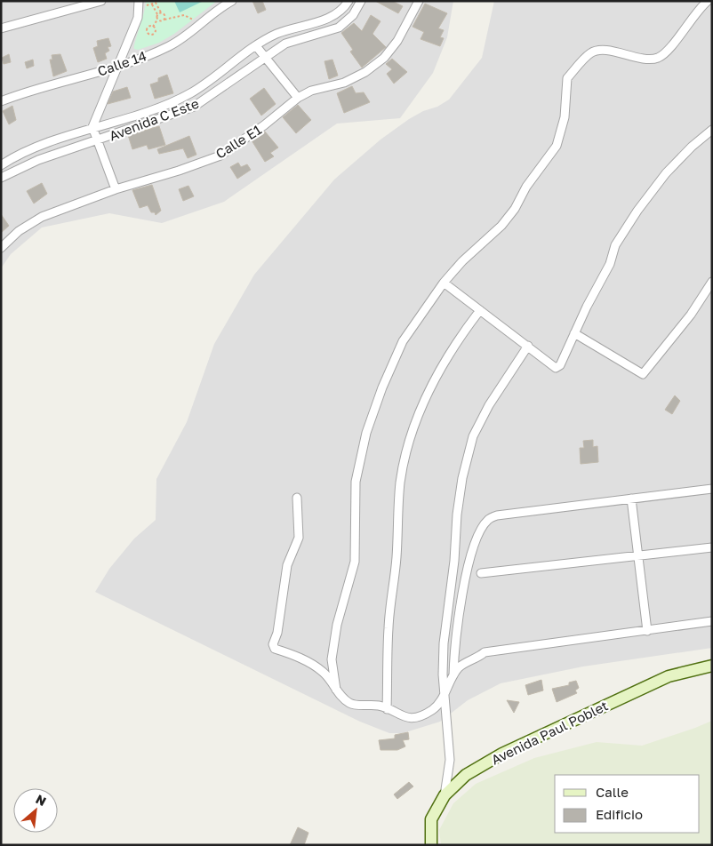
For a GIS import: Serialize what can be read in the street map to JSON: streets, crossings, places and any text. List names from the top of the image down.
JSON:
{
  "streets": {
    "main road": ["Avenida Paul Poblet"],
    "street": ["Calle 14", "Avenida C Este", "Calle E1"]
  },
  "legend": ["Calle", "Edificio"],
  "north": "top right"
}
